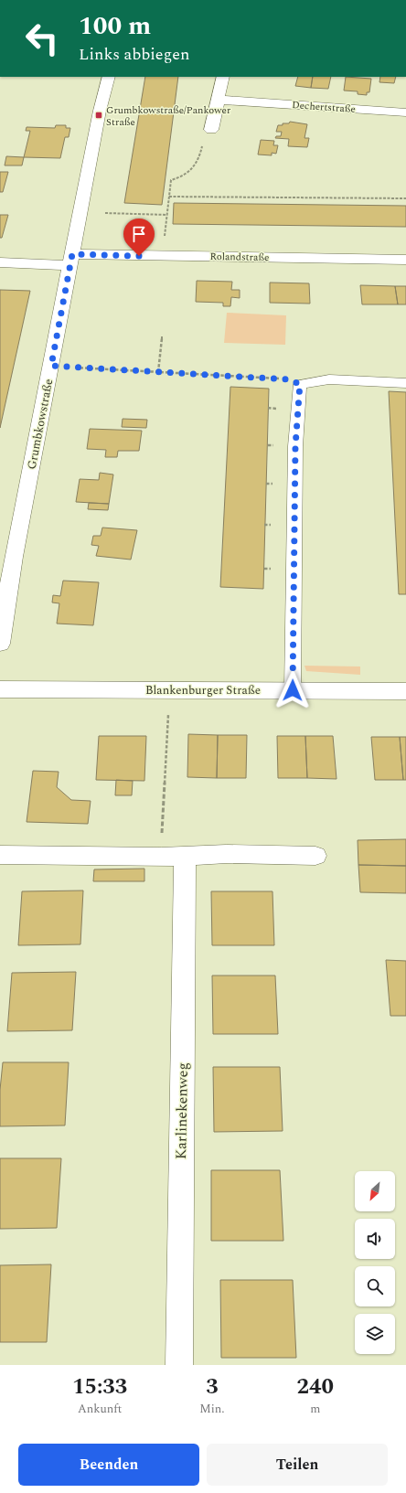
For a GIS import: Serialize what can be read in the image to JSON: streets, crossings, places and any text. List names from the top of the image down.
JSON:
{
  "streets": {
    "street": [
      "Dechertstraße",
      "Rolandstraße",
      "Grumbkowstraße",
      "Blankenburger Straße",
      "Karlinekenweg"
    ]
  },
  "crossings": [
    ["Rolandstraße", "Grumbkowstraße"]
  ],
  "places": {
    "transit": ["Grumbkowstraße/Pankower Straße"]
  },
  "north": "bottom left",
  "page": {
    "turn": ["100 m", "Links abbiegen"],
    "eta": [
      "15:33",
      "Ankunft",
      "3",
      "Min.",
      "240",
      "m"
    ],
    "buttons": ["Beenden", "Teilen"]
  }
}
